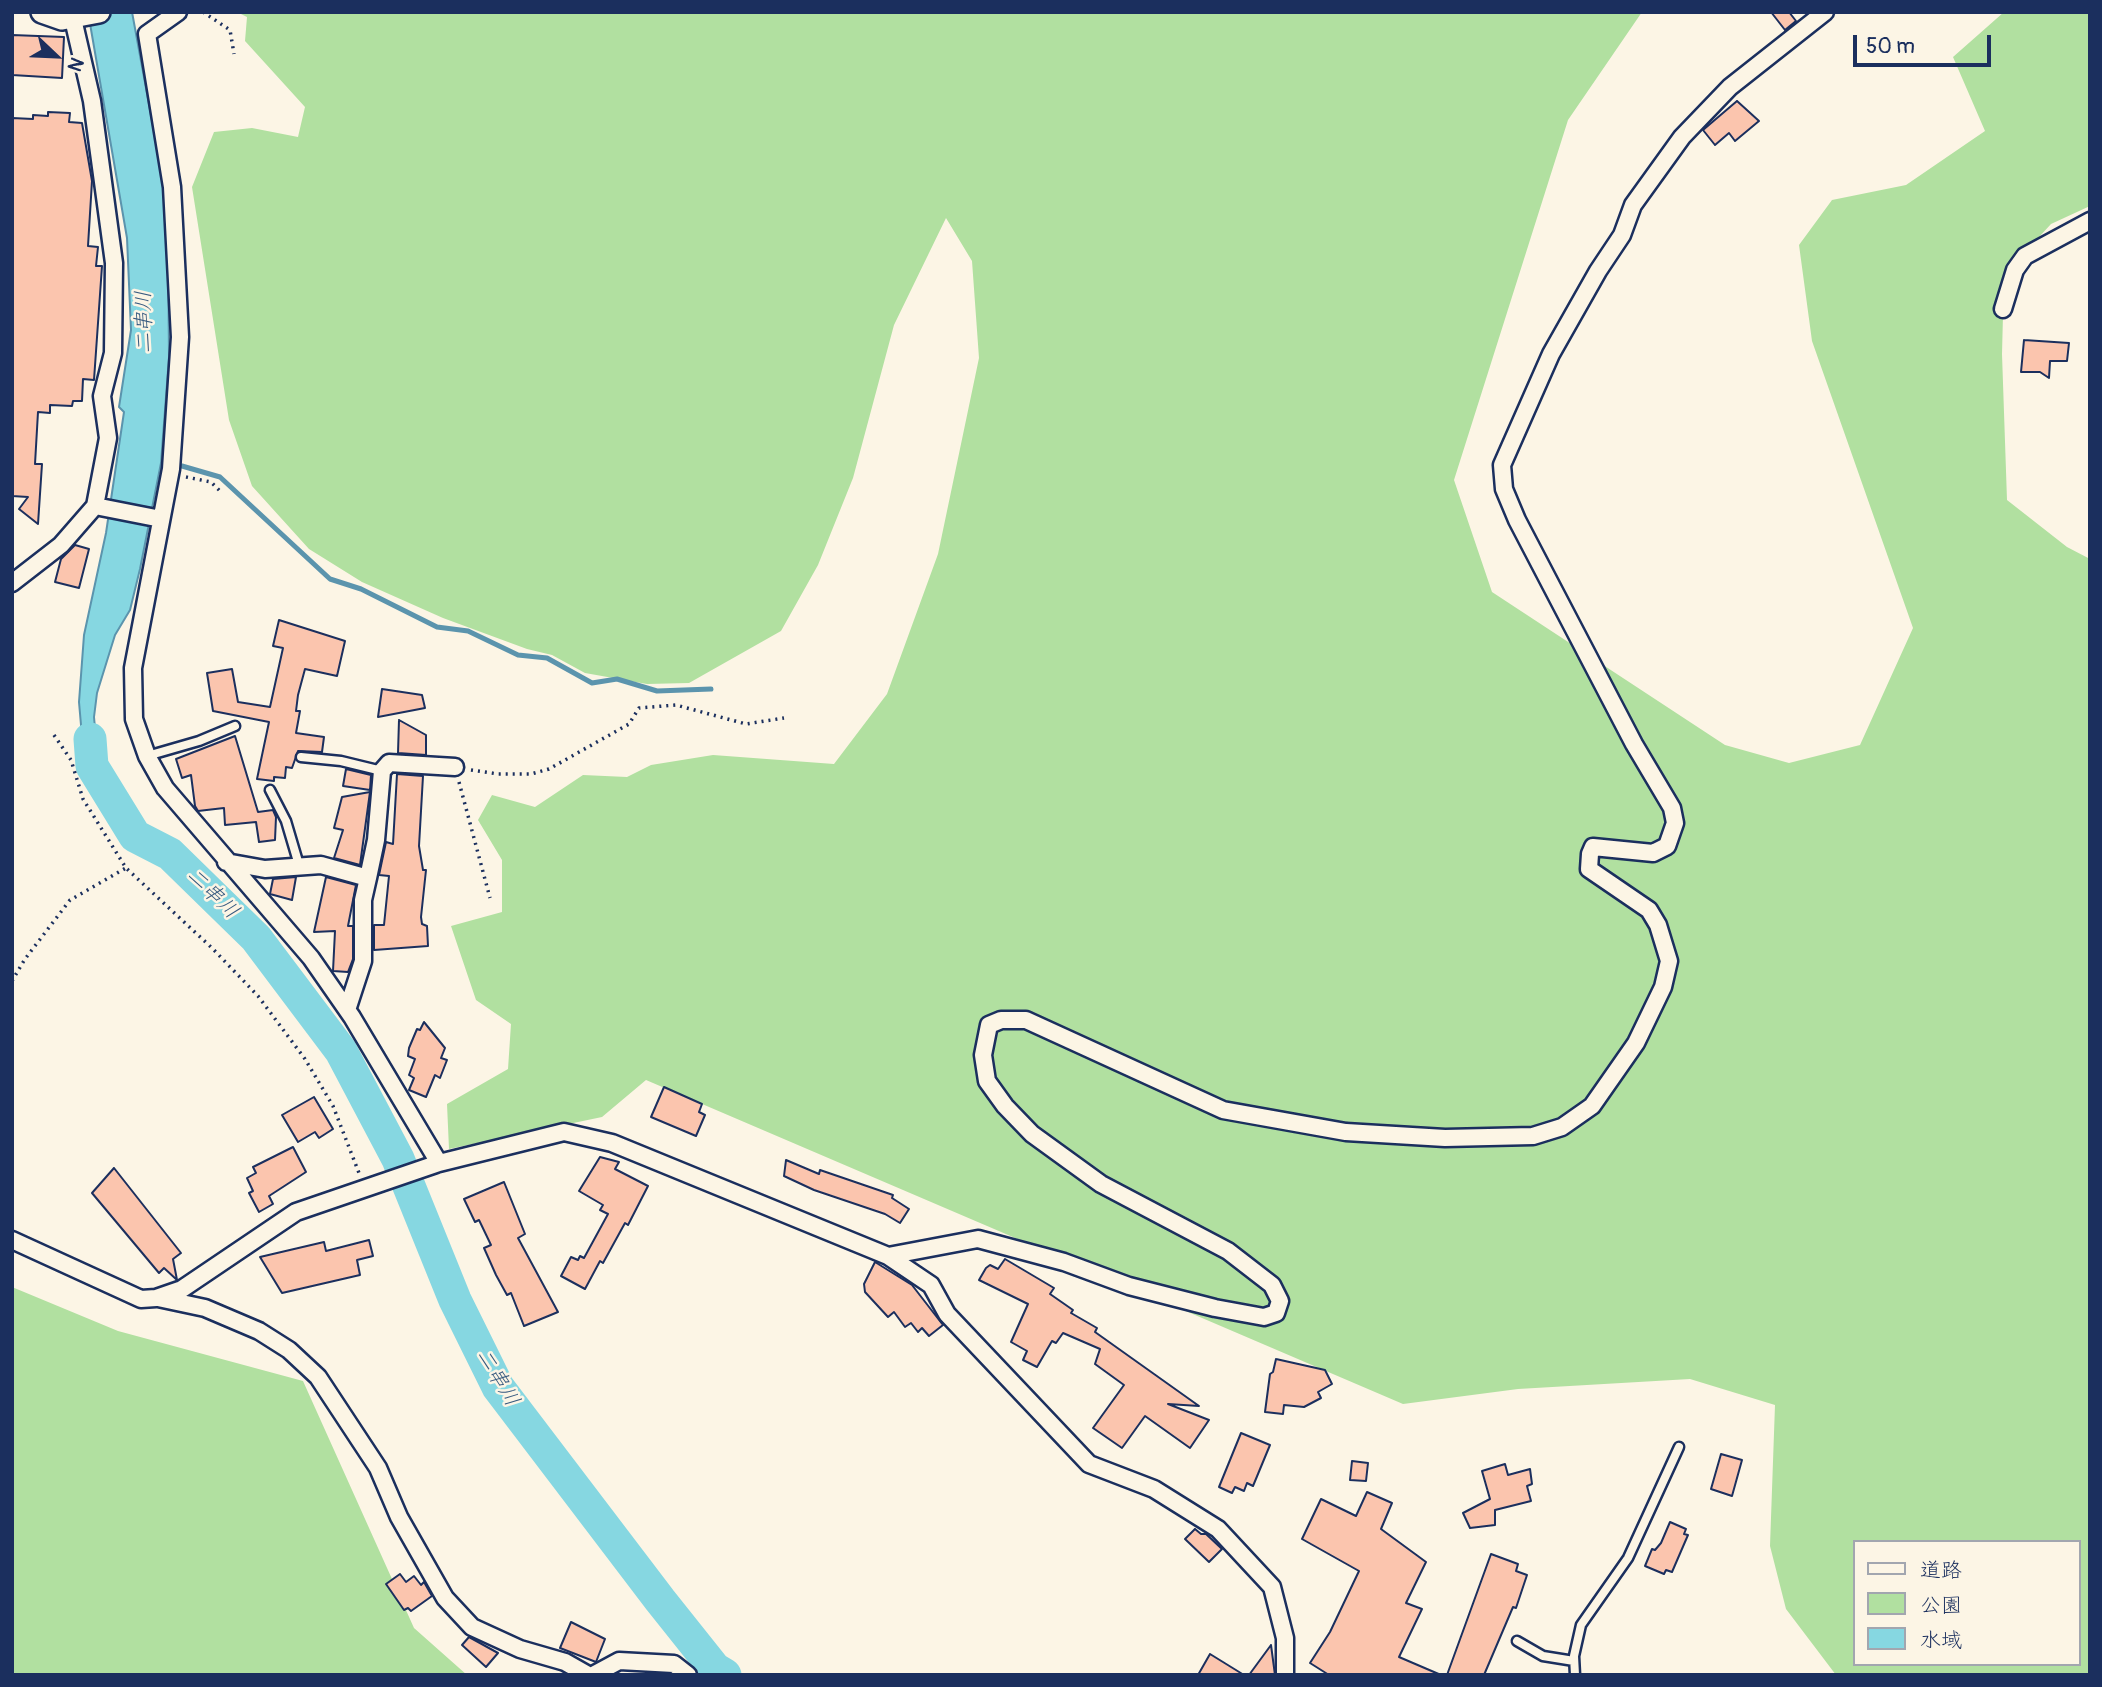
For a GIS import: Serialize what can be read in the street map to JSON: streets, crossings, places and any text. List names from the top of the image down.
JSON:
{
  "water": ["二串川"],
  "legend": ["道路", "公園", "水域"],
  "scale_bar": "50 m",
  "north": "bottom right"
}
